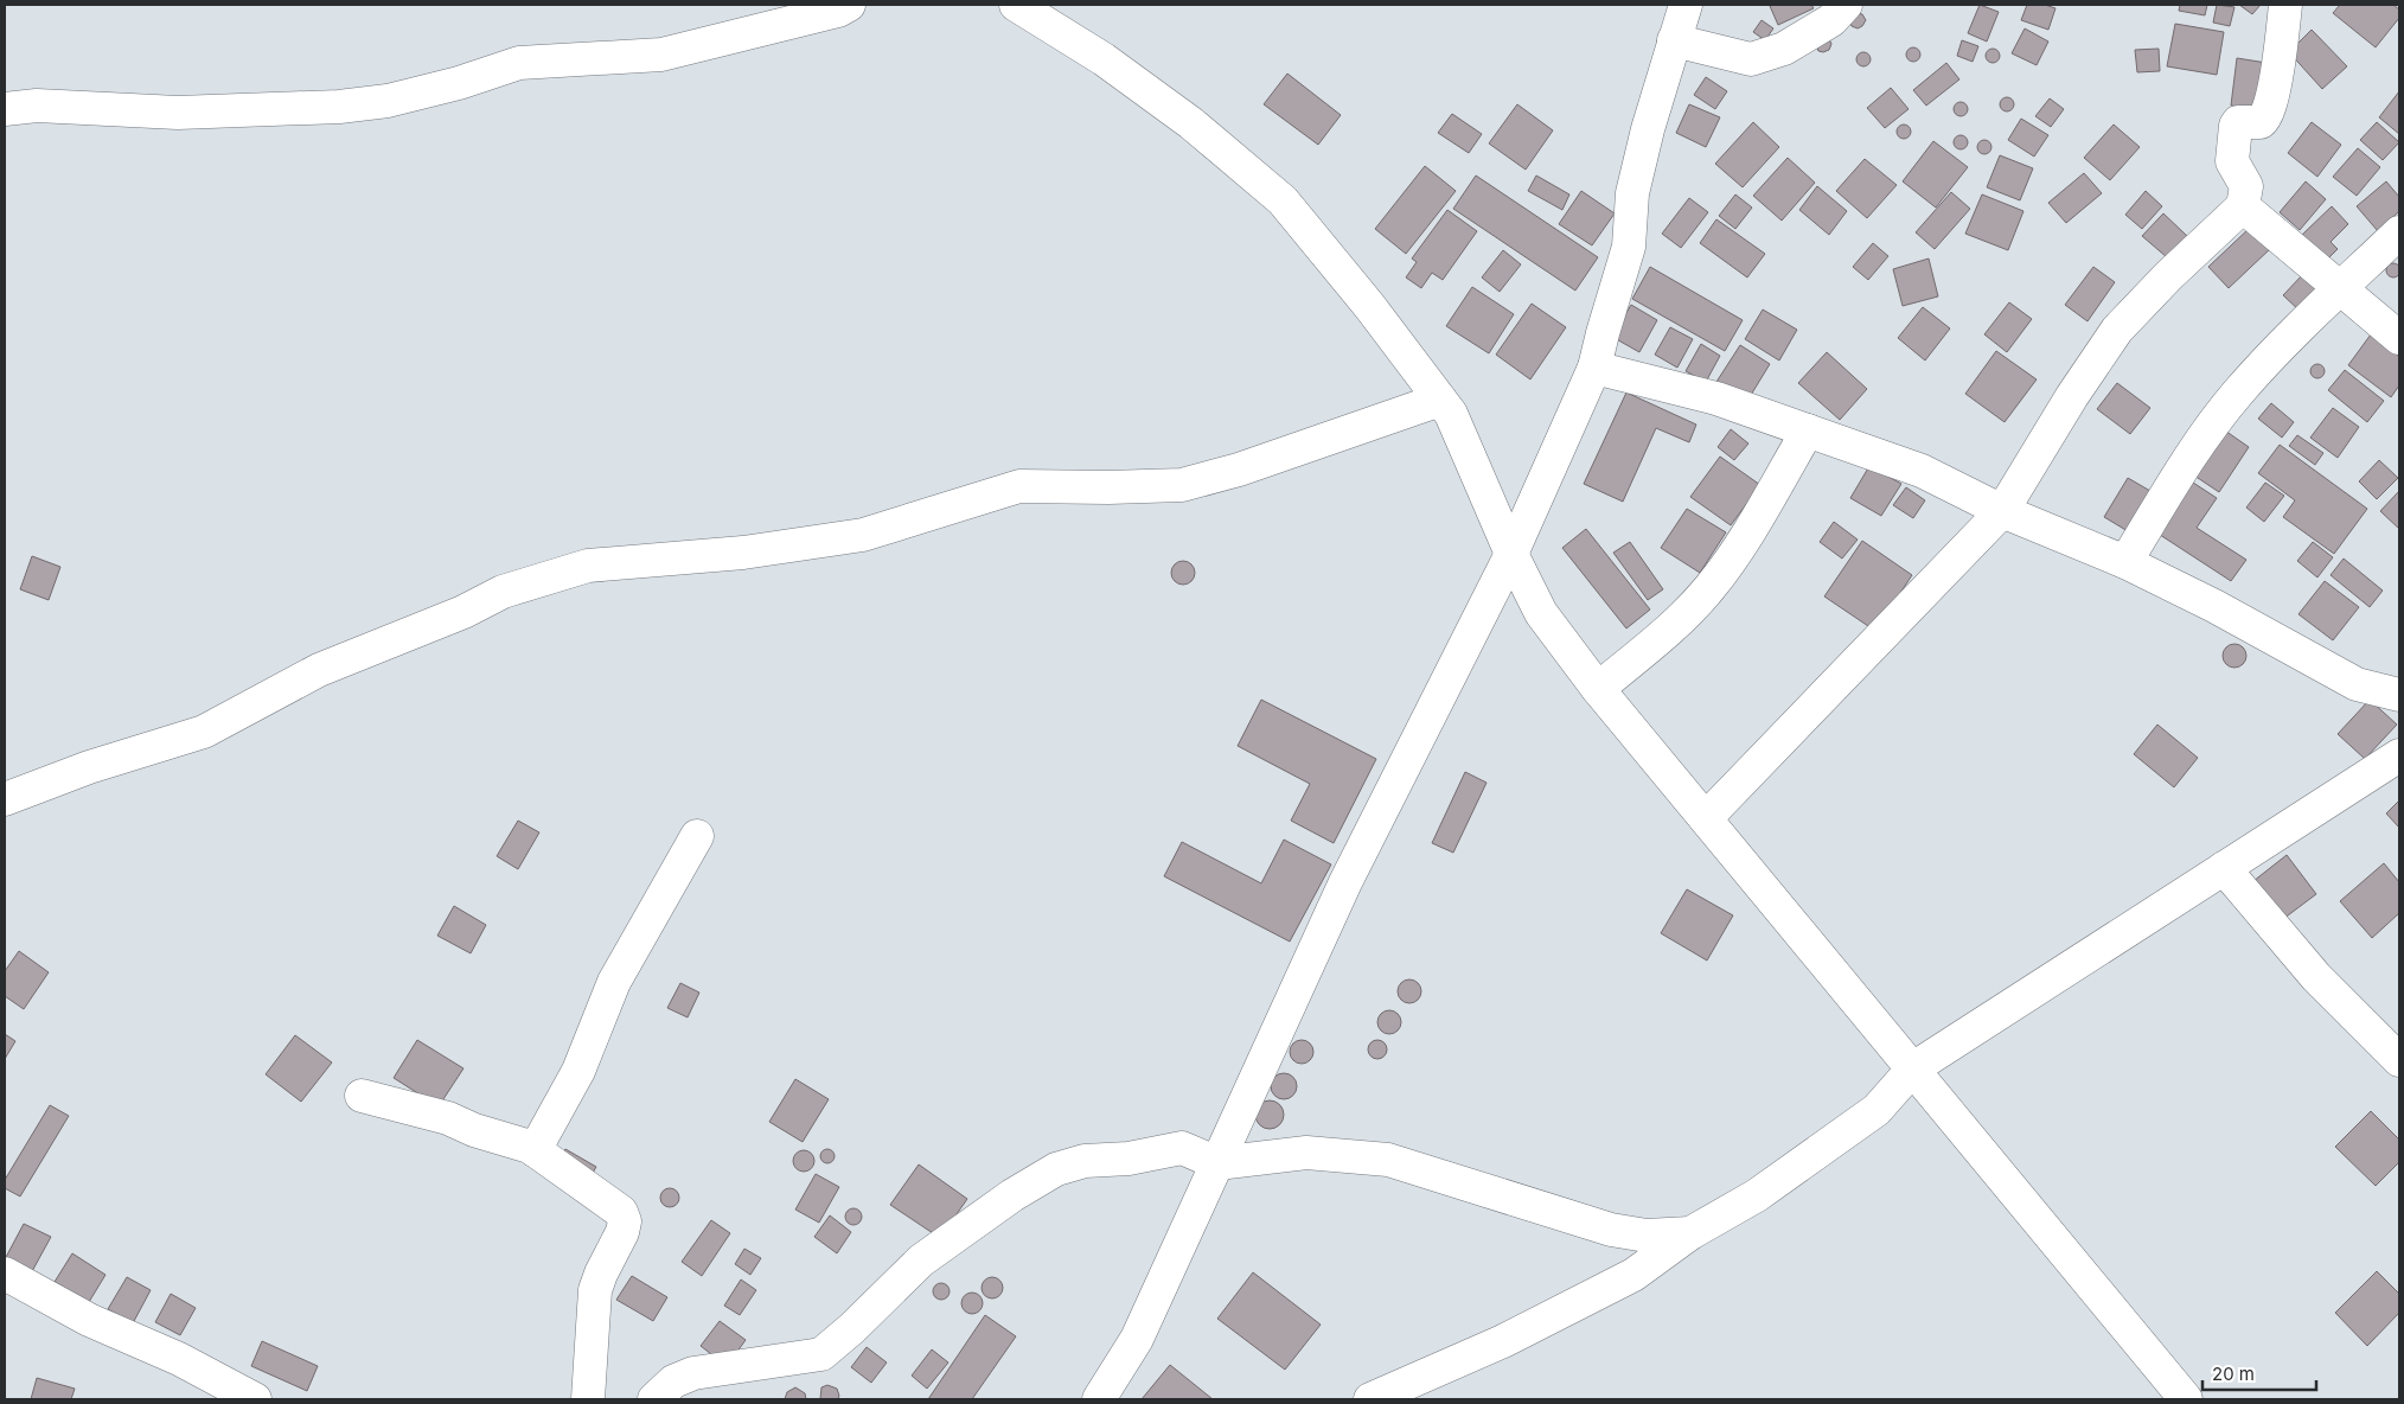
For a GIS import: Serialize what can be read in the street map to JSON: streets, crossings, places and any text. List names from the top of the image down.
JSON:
{
  "scale_bar": "20 m"
}
